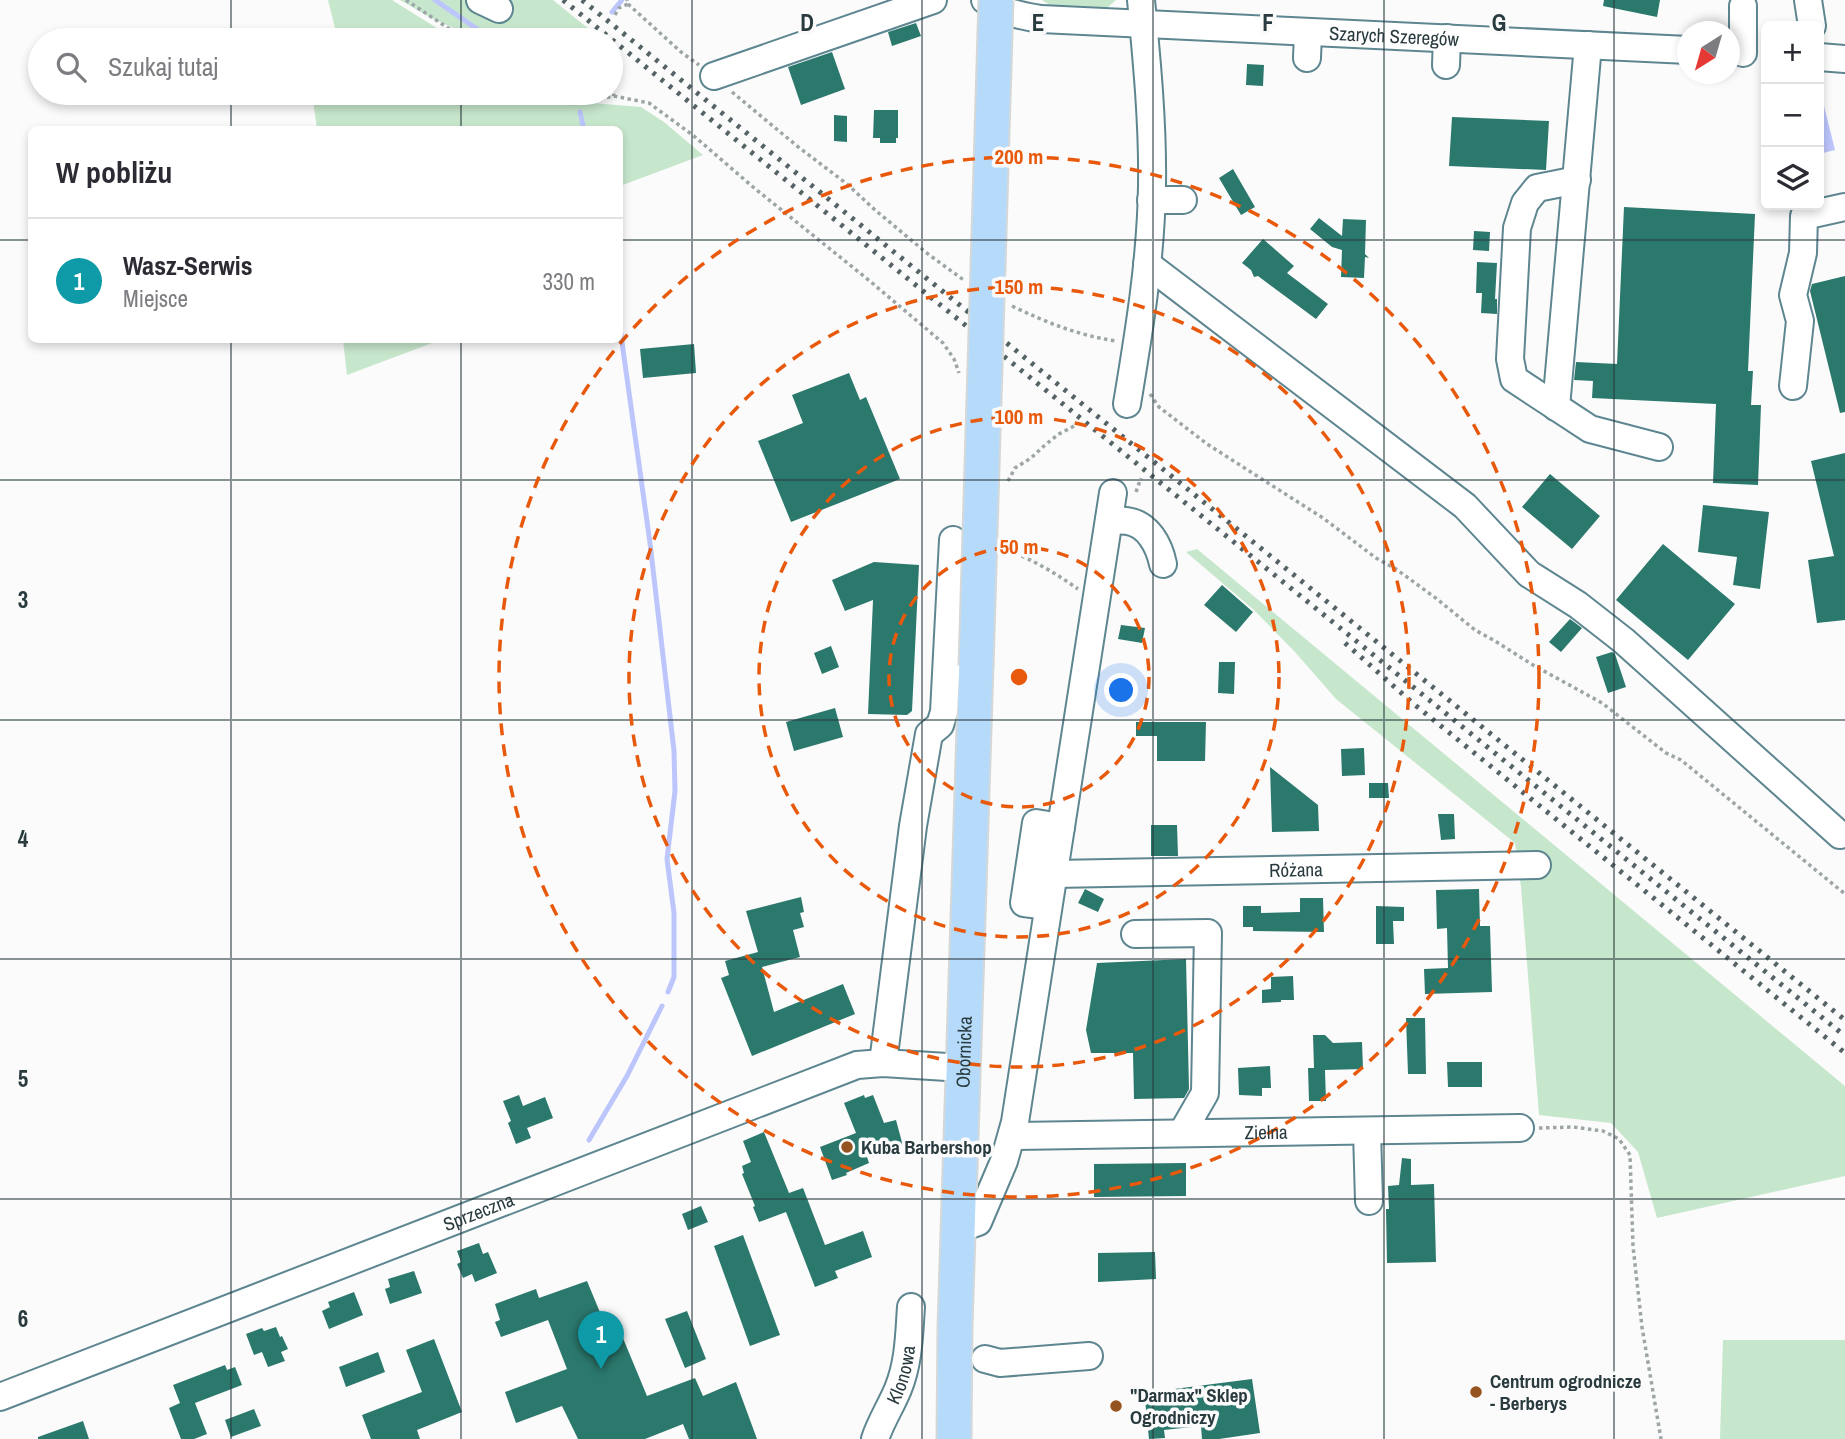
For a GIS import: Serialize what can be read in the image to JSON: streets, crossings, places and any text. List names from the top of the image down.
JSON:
{
  "streets": {
    "main road": ["Obornicka"],
    "street": [
      "Szarych Szeregów",
      "Różana",
      "Zielna",
      "Sprzeczna",
      "Klonowa"
    ]
  },
  "crossings": [
    ["Obornicka", "Zielna"],
    ["Obornicka", "Sprzeczna"]
  ],
  "places": ["Kuba Barbershop", "Centrum ogrodnicze - Berberys", "\"Darmax\" Sklep Ogrodniczy"],
  "north": "bottom left",
  "page": {
    "map_buttons": ["+", "−"],
    "search": "Szukaj tutaj",
    "heading": "W pobliżu",
    "list": [
      {
        "mark": "1",
        "name": "Wasz-Serwis",
        "note": "Miejsce",
        "value": "330 m"
      }
    ],
    "pins": "1"
  },
  "grid": {
    "columns": [
      "D",
      "E",
      "F",
      "G"
    ],
    "rows": [
      "3",
      "4",
      "5",
      "6"
    ]
  },
  "rings": [
    "200 m",
    "150 m",
    "100 m",
    "50 m"
  ]
}
